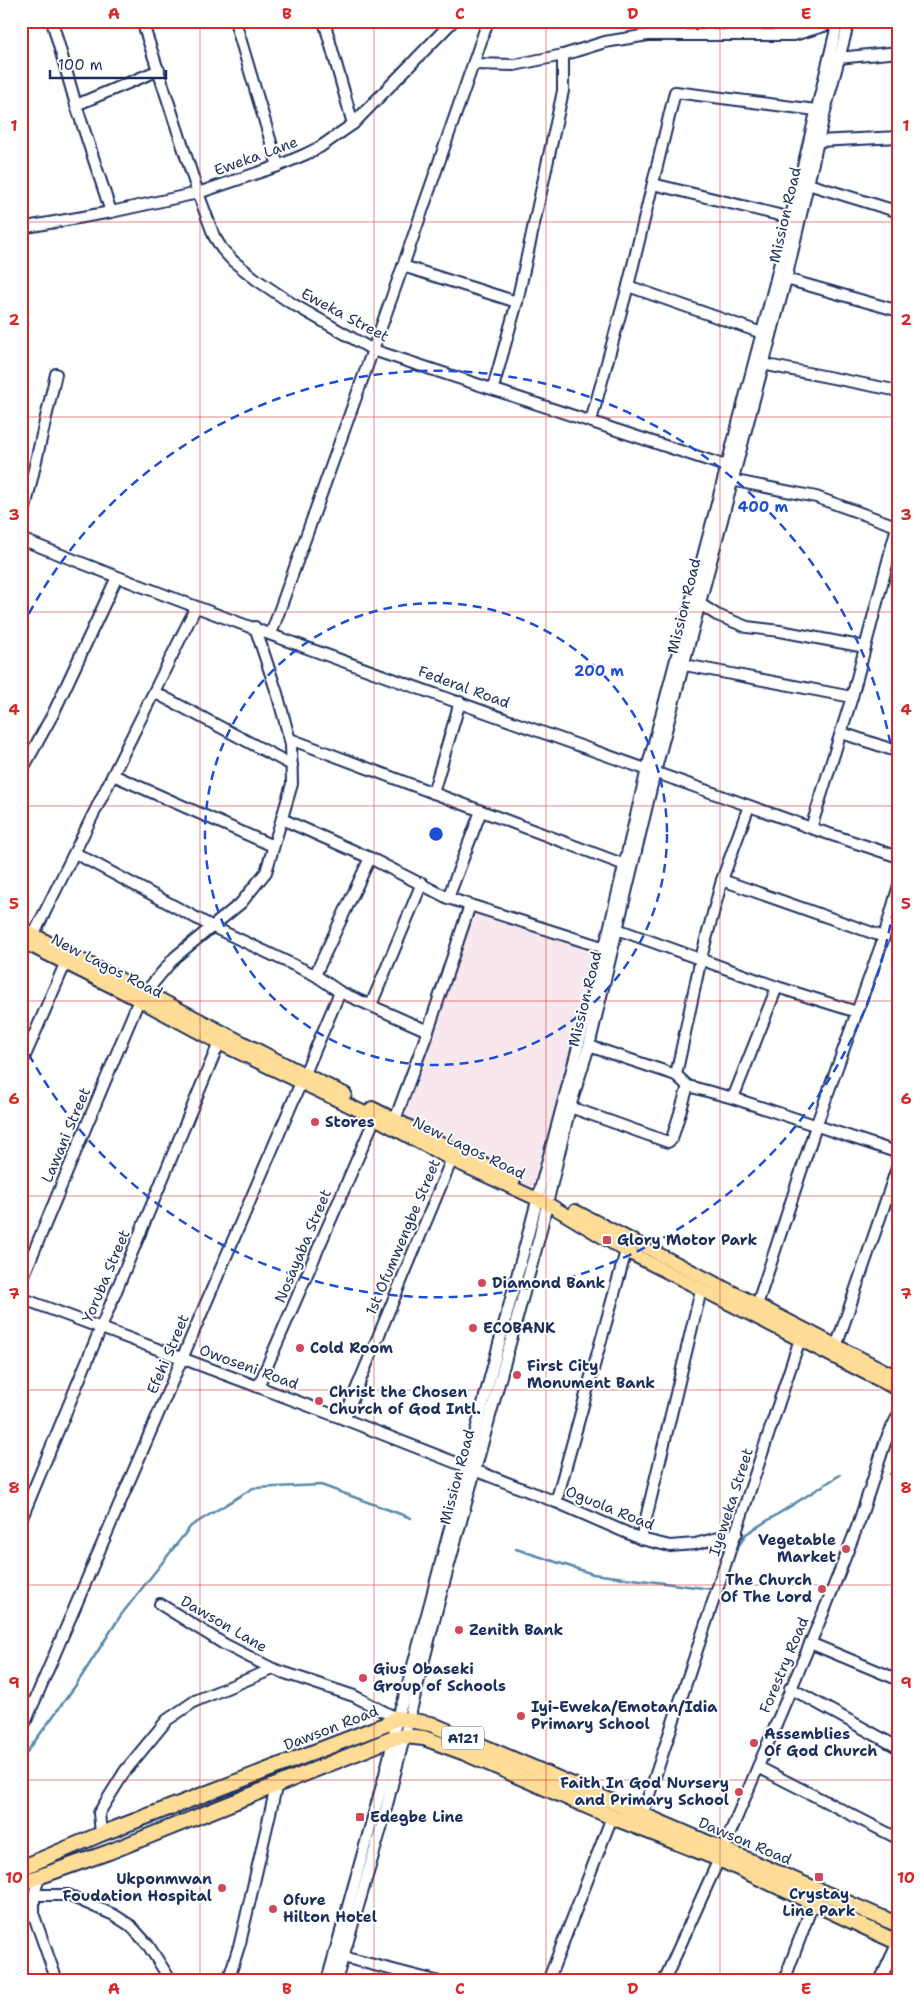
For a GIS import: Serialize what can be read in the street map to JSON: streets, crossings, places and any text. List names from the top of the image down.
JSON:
{
  "streets": {
    "highway": ["Dawson Road", "A121"],
    "main road": ["New Lagos Road"],
    "street": [
      "Eweka Lane",
      "Mission Road",
      "Eweka Street",
      "Federal Road",
      "Lawani Street",
      "1st Ofumwengbe Street",
      "Nosayaba Street",
      "Yoruba Street",
      "Efehi Street",
      "Owoseni Road",
      "Iyeweka Street",
      "Oguola Road",
      "Dawson Lane",
      "Forestry Road"
    ]
  },
  "crossings": [
    ["Eweka Lane", "Eweka Street"],
    ["Mission Road", "Eweka Street"],
    ["Mission Road", "Federal Road"],
    ["Mission Road", "New Lagos Road"],
    ["Mission Road", "Owoseni Road"],
    ["Mission Road", "Oguola Road"],
    ["Mission Road", "Dawson Lane"],
    ["Mission Road", "Dawson Road"],
    ["Federal Road", "Lawani Street"],
    ["New Lagos Road", "Lawani Street"],
    ["New Lagos Road", "1st Ofumwengbe Street"],
    ["New Lagos Road", "Nosayaba Street"],
    ["New Lagos Road", "Yoruba Street"],
    ["New Lagos Road", "Efehi Street"],
    ["New Lagos Road", "Iyeweka Street"],
    ["1st Ofumwengbe Street", "Owoseni Road"],
    ["Nosayaba Street", "Owoseni Road"],
    ["Yoruba Street", "Owoseni Road"],
    ["Efehi Street", "Owoseni Road"],
    ["Owoseni Road", "Oguola Road"],
    ["Iyeweka Street", "Oguola Road"],
    ["Iyeweka Street", "Dawson Road"],
    ["Dawson Lane", "Dawson Road"],
    ["Forestry Road", "Dawson Road"]
  ],
  "places": {
    "other": [
      "Stores",
      "Diamond Bank",
      "ECOBANK",
      "Cold Room",
      "First City Monument Bank",
      "Christ the Chosen Church of God Intl.",
      "Vegetable Market",
      "The Church Of The Lord",
      "Zenith Bank",
      "Gius Obaseki Group of Schools",
      "Iyi-Eweka/Emotan/Idia Primary School",
      "Assemblies Of God Church",
      "Faith In God Nursery and Primary School",
      "Ukponmwan Foudation Hospital",
      "Ofure Hilton Hotel"
    ],
    "transit": ["Glory Motor Park", "Edegbe Line", "Crystay Line Park"]
  },
  "scale_bar": "100 m",
  "grid": {
    "columns": [
      "A",
      "B",
      "C",
      "D",
      "E"
    ],
    "rows": [
      "1",
      "2",
      "3",
      "4",
      "5",
      "6",
      "7",
      "8",
      "9",
      "10"
    ]
  },
  "rings": ["400 m", "200 m"]
}
